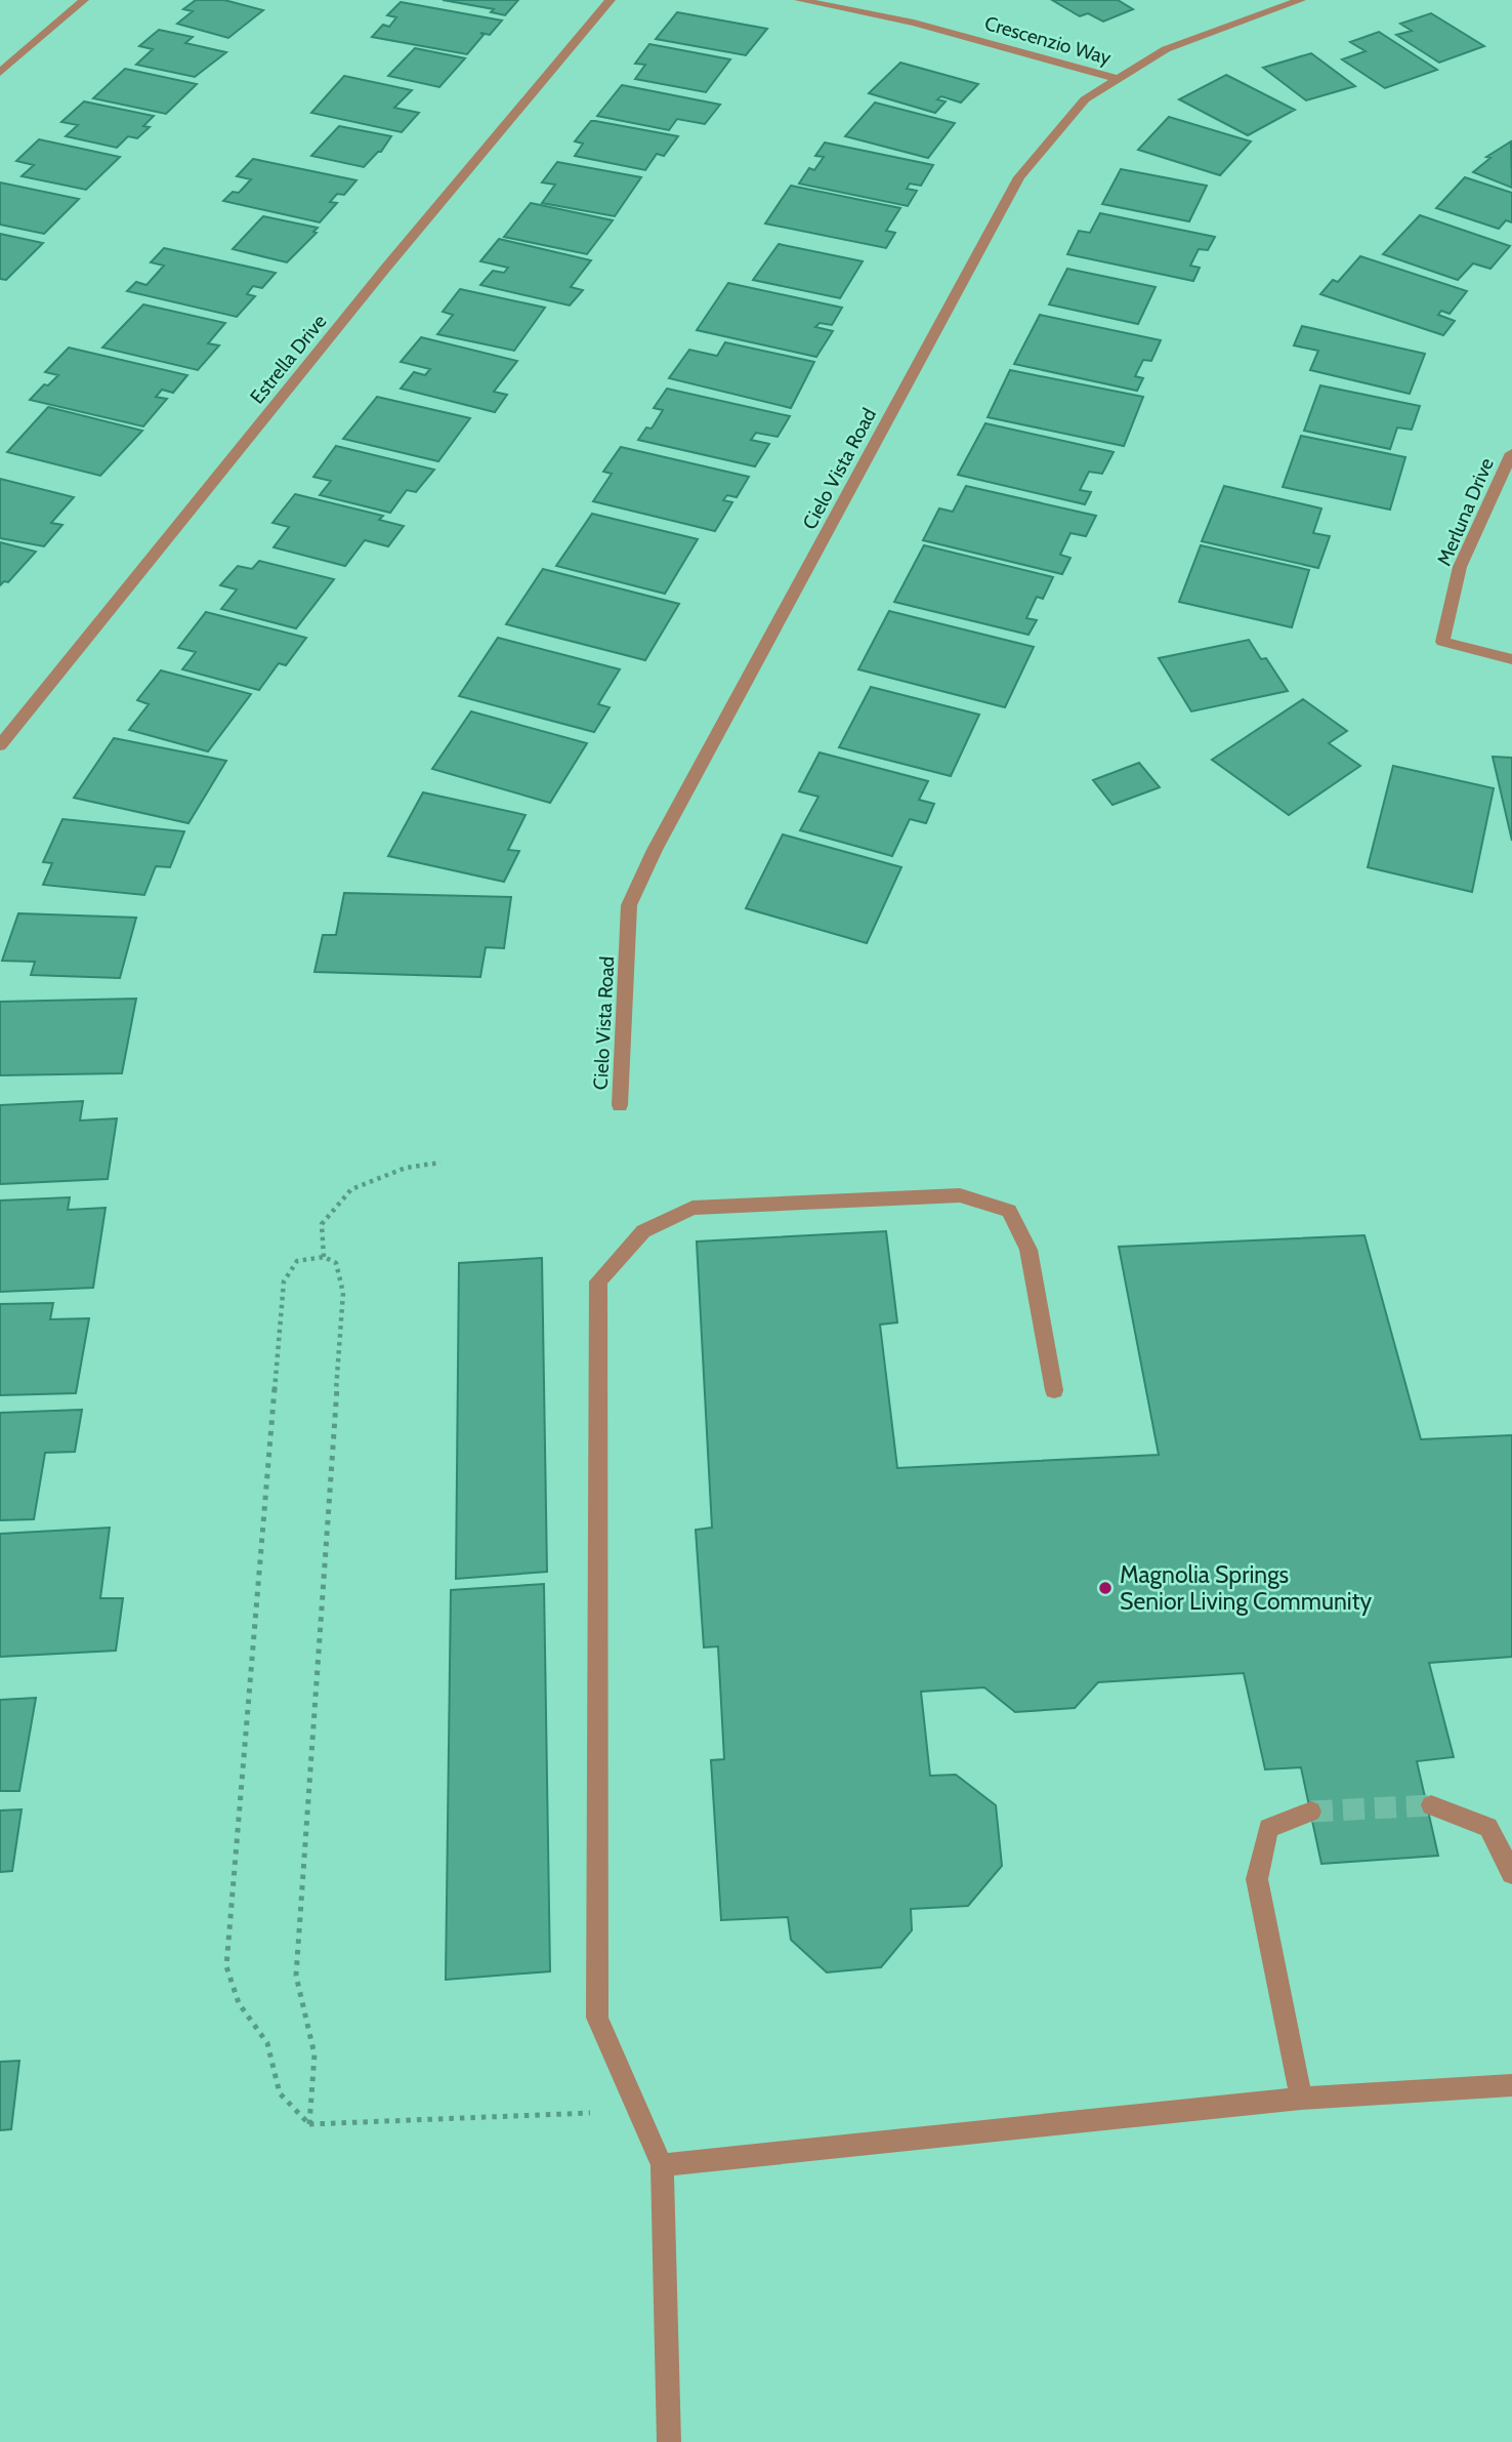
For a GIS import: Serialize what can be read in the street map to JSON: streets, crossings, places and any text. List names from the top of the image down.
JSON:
{
  "streets": {
    "street": [
      "Crescenzio Way",
      "Estrella Drive",
      "Cielo Vista Road",
      "Merluna Drive"
    ]
  },
  "crossings": [
    ["Crescenzio Way", "Cielo Vista Road"]
  ],
  "places": ["Magnolia Springs Senior Living Community"]
}
